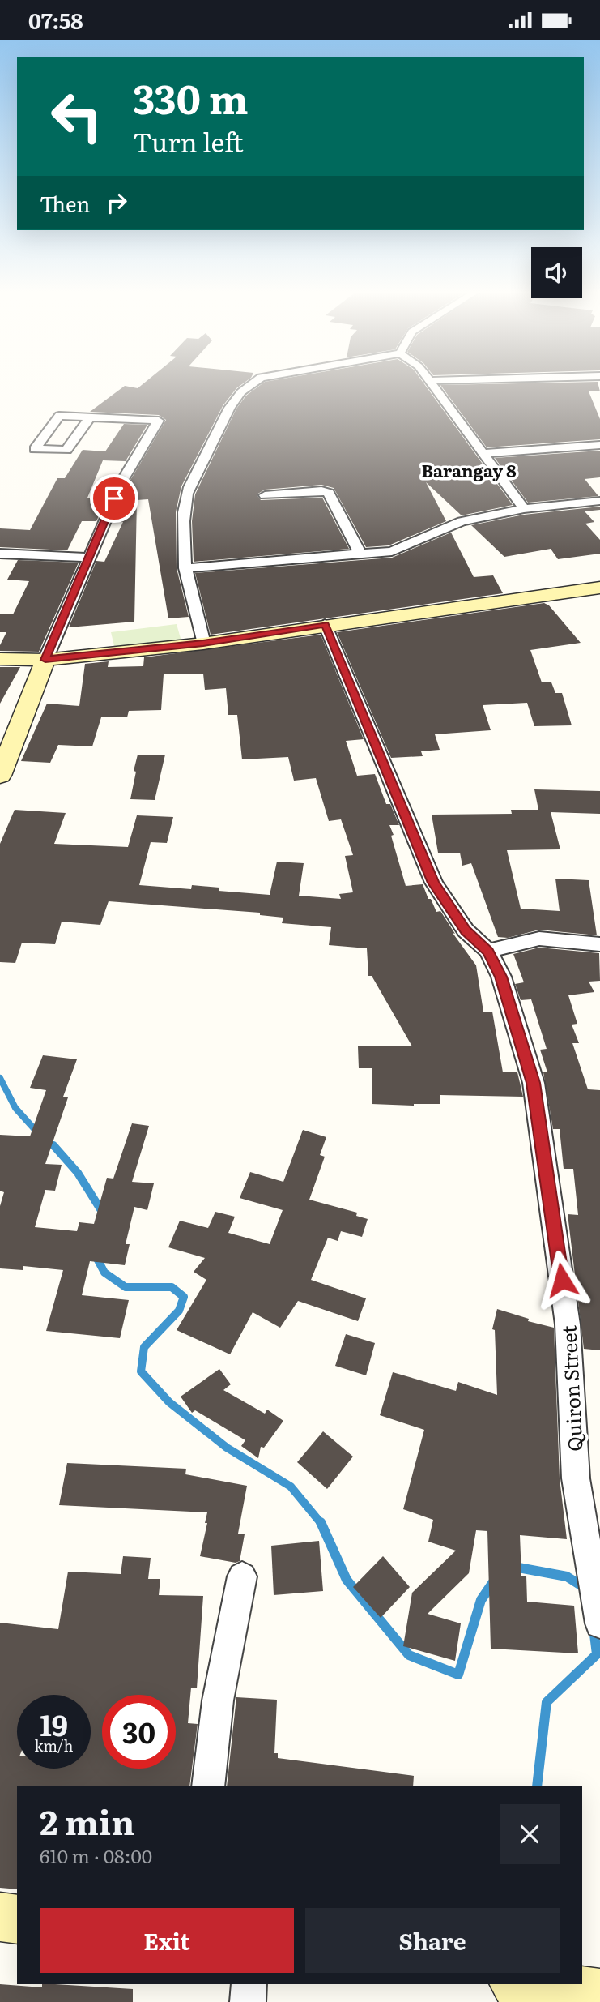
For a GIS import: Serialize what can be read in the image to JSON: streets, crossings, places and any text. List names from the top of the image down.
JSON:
{
  "streets": {
    "street": ["Quiron Street"]
  },
  "districts": ["Barangay 8"],
  "page": {
    "status": "07:58",
    "turn": ["330 m", "Turn left"],
    "then": "Then",
    "speed": "19 km/h",
    "limit": "30",
    "heading": ["2 min", "610 m · 08:00"],
    "buttons": ["Exit", "Share"]
  }
}
